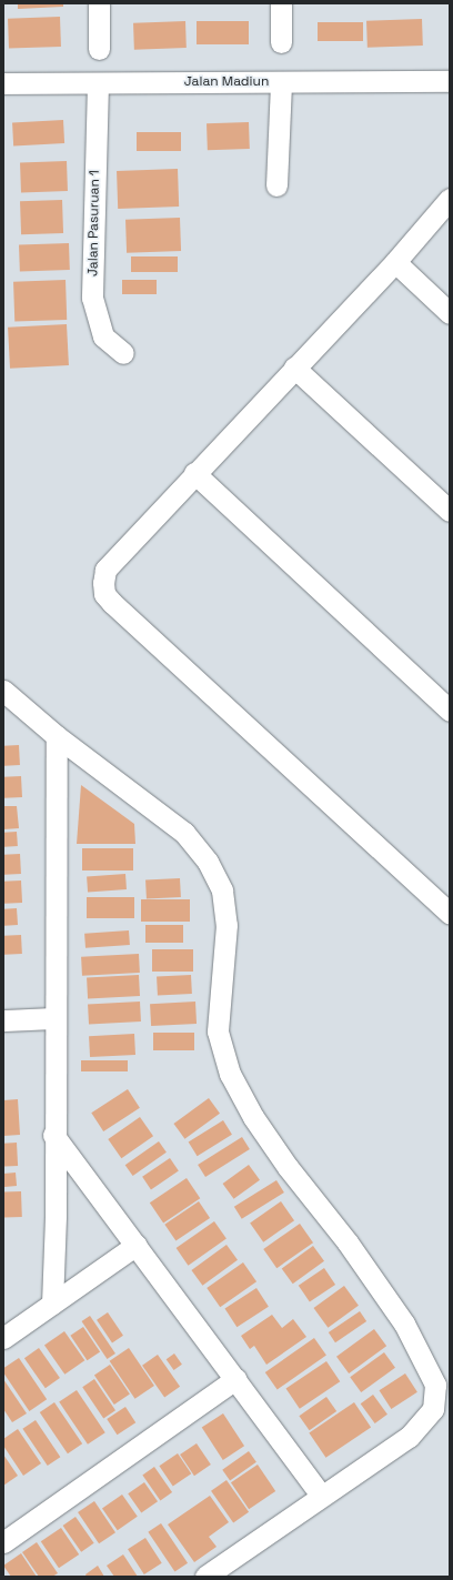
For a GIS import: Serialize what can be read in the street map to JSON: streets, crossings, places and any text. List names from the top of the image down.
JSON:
{
  "streets": {
    "street": ["Jalan Madiun", "Jalan Pasuruan 1"]
  },
  "crossings": [
    ["Jalan Madiun", "Jalan Pasuruan 1"]
  ]
}
